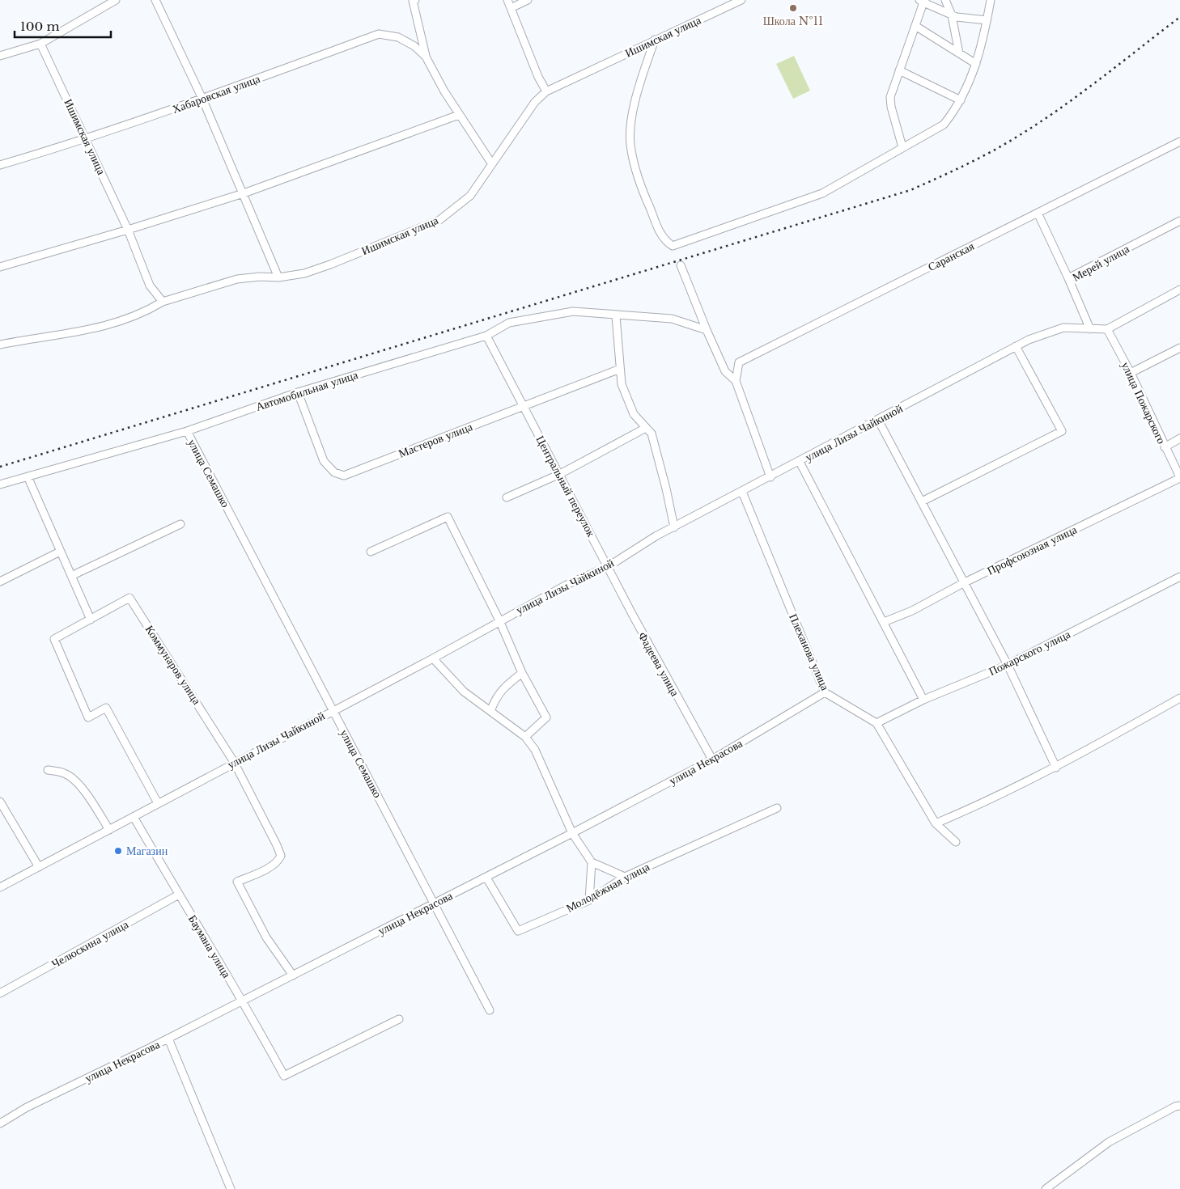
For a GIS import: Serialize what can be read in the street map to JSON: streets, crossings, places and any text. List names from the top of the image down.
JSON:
{
  "streets": {
    "street": [
      "Ишимская улица",
      "Хабаровская улица",
      "Саранская",
      "Мерей улица",
      "Автомобильная улица",
      "улица Пожарского",
      "улица Лизы Чайкиной",
      "Мастеров улица",
      "улица Семашко",
      "Центральный переулок",
      "Профсоюзная улица",
      "Плеханова улица",
      "Пожарского улица",
      "Фадеева улица",
      "Коммунаров улица",
      "улица Некрасова",
      "Молодёжная улица",
      "Челюскина улица",
      "Баумана улица"
    ]
  },
  "crossings": [
    ["Ишимская улица", "Хабаровская улица"],
    ["Мерей улица", "улица Лизы Чайкиной"],
    ["Автомобильная улица", "Мастеров улица"],
    ["Автомобильная улица", "улица Семашко"],
    ["Автомобильная улица", "Центральный переулок"],
    ["улица Пожарского", "улица Лизы Чайкиной"],
    ["улица Пожарского", "Профсоюзная улица"],
    ["улица Лизы Чайкиной", "улица Семашко"],
    ["улица Лизы Чайкиной", "Центральный переулок"],
    ["улица Лизы Чайкиной", "Плеханова улица"],
    ["улица Лизы Чайкиной", "Фадеева улица"],
    ["улица Лизы Чайкиной", "Коммунаров улица"],
    ["улица Лизы Чайкиной", "Баумана улица"],
    ["Мастеров улица", "Центральный переулок"],
    ["улица Семашко", "улица Некрасова"],
    ["Центральный переулок", "Фадеева улица"],
    ["Плеханова улица", "Пожарского улица"],
    ["Плеханова улица", "улица Некрасова"],
    ["Фадеева улица", "улица Некрасова"],
    ["Коммунаров улица", "улица Некрасова"],
    ["улица Некрасова", "Молодёжная улица"],
    ["улица Некрасова", "Баумана улица"],
    ["Челюскина улица", "Баумана улица"]
  ],
  "places": ["Школа №11", "Магазин"],
  "scale_bar": "100 m"
}
